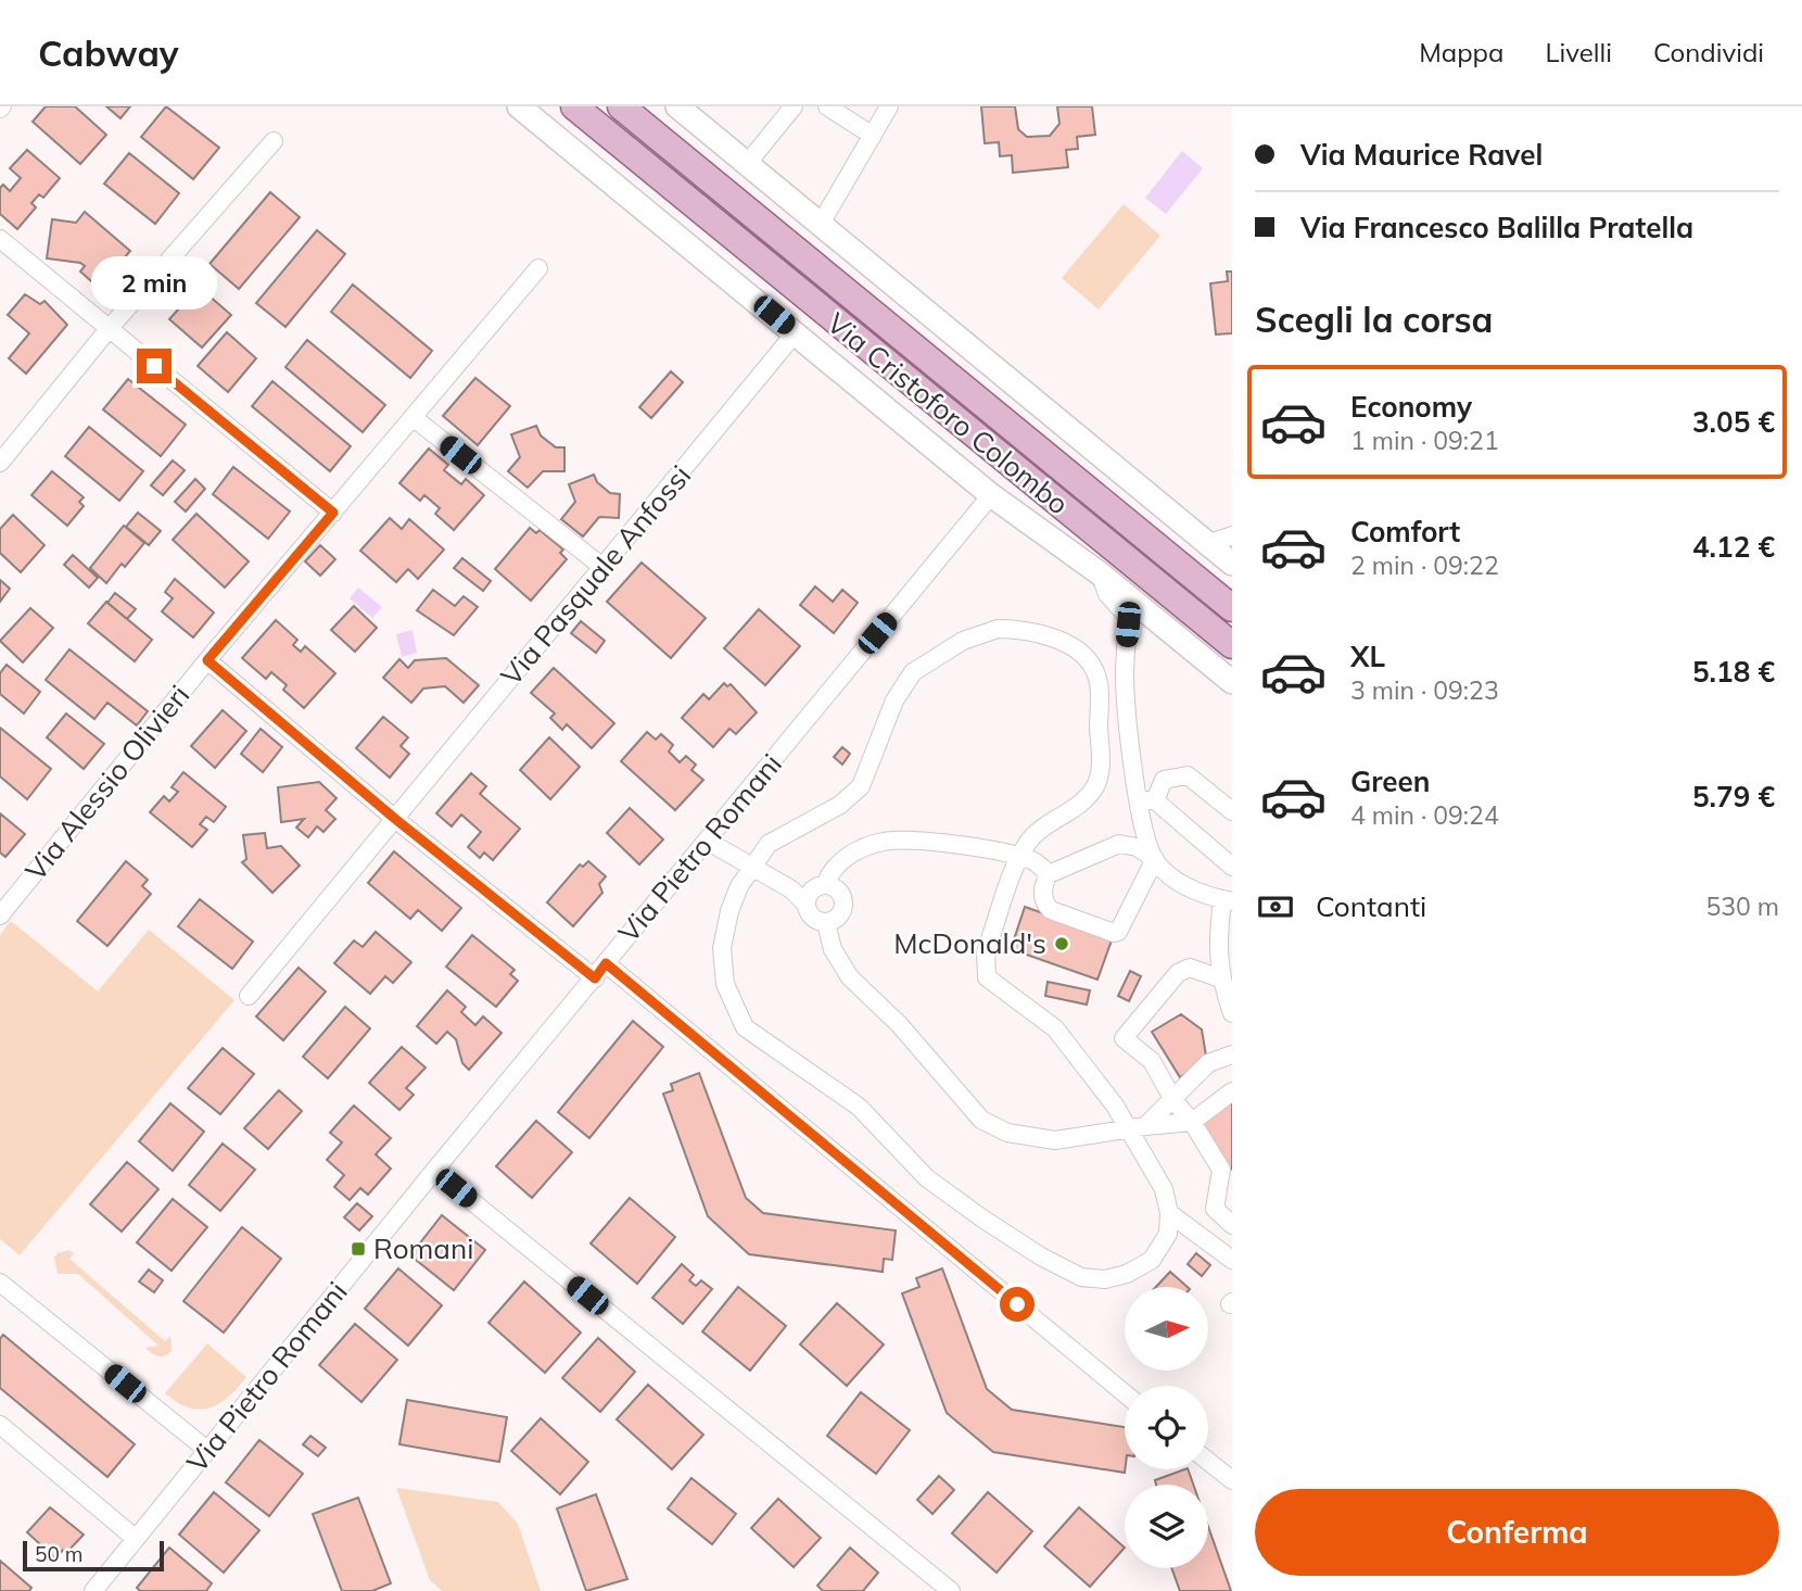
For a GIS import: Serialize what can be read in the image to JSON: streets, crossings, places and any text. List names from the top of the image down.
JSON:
{
  "streets": {
    "main road": ["Via Cristoforo Colombo"],
    "street": ["Via Pasquale Anfossi", "Via Alessio Olivieri", "Via Pietro Romani"]
  },
  "crossings": [
    ["Via Cristoforo Colombo", "Via Pasquale Anfossi"],
    ["Via Cristoforo Colombo", "Via Pietro Romani"]
  ],
  "places": {
    "other": ["McDonald's"],
    "transit": ["Romani"]
  },
  "scale_bar": "50 m",
  "north": "right",
  "page": {
    "header": "Cabway",
    "nav": ["Mappa", "Livelli", "Condividi"],
    "banner": ["Via Maurice Ravel", "Via Francesco Balilla Pratella"],
    "bubble": "2 min",
    "heading": "Scegli la corsa",
    "list": [
      {
        "name": "Economy",
        "note": "1 min · 09:21",
        "value": "3.05 €"
      },
      {
        "name": "Comfort",
        "note": "2 min · 09:22",
        "value": "4.12 €"
      },
      {
        "name": "XL",
        "note": "3 min · 09:23",
        "value": "5.18 €"
      },
      {
        "name": "Green",
        "note": "4 min · 09:24",
        "value": "5.79 €"
      }
    ],
    "pay": ["Contanti", "530 m"],
    "buttons": "Conferma",
    "scale": "50 m"
  }
}
